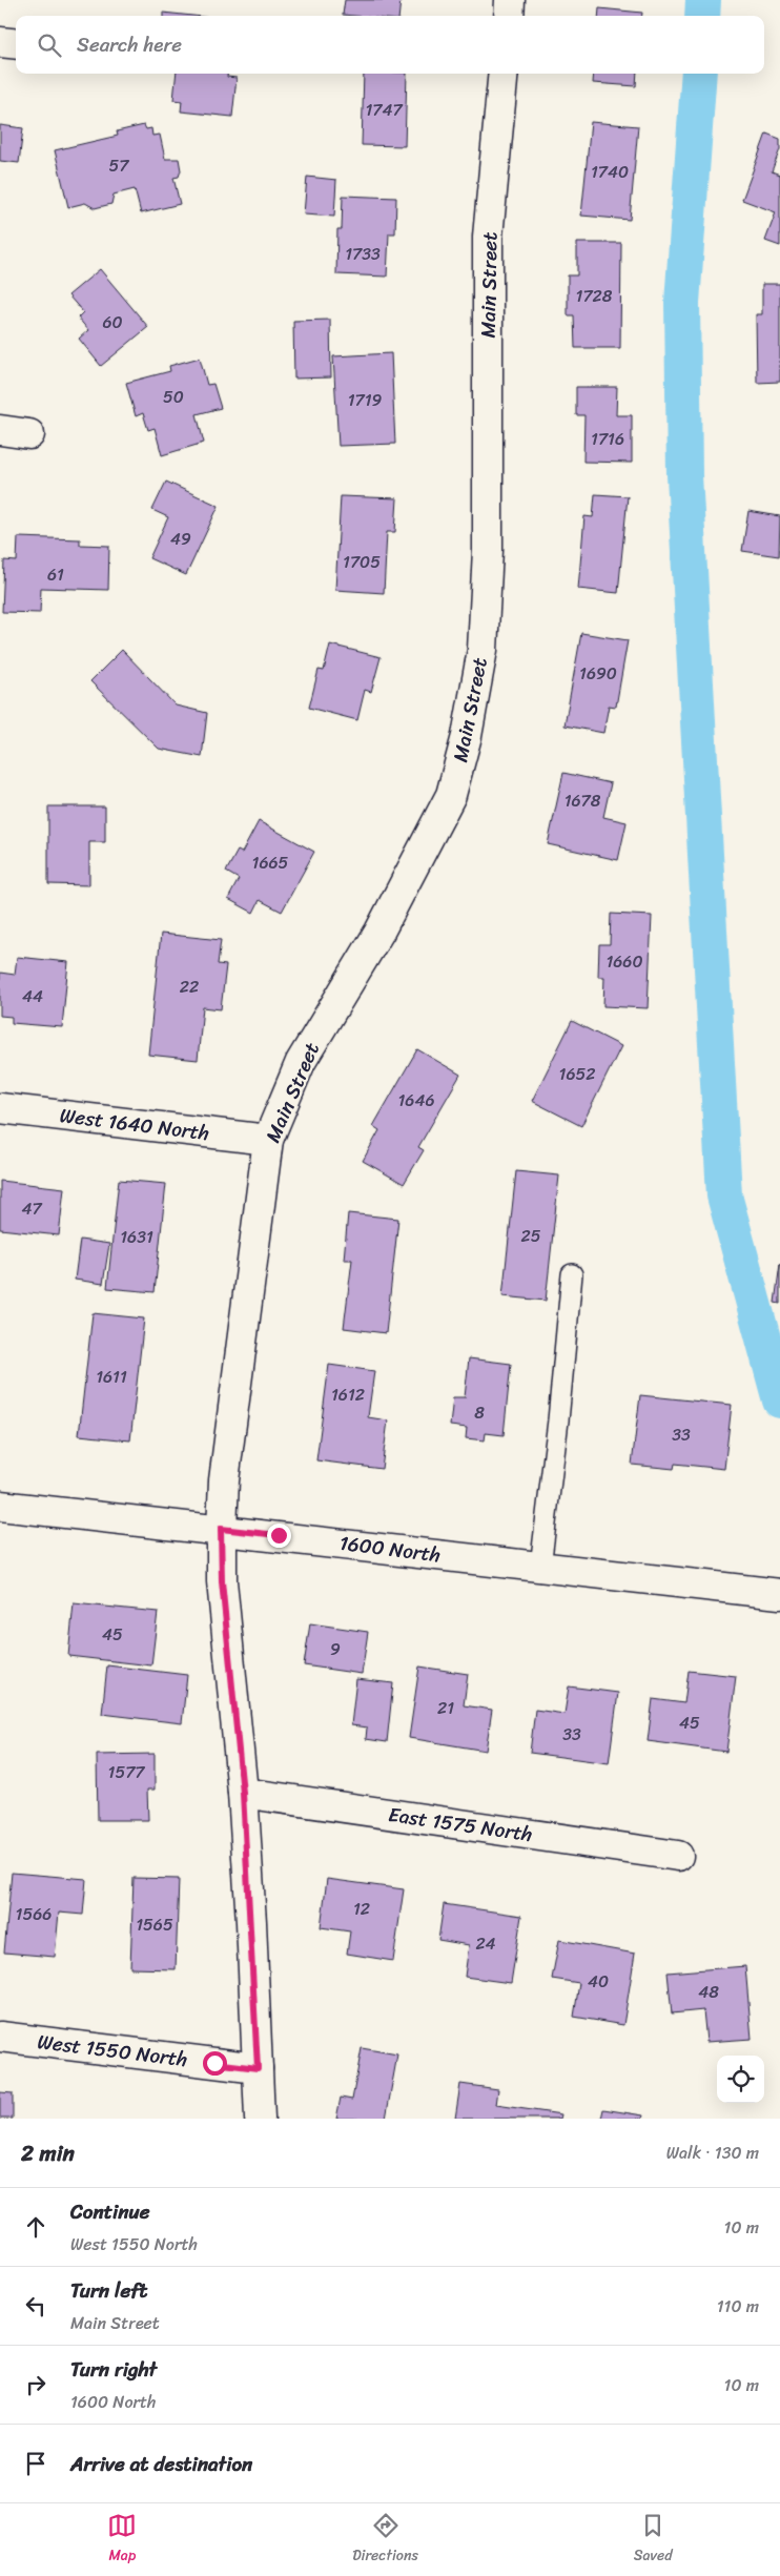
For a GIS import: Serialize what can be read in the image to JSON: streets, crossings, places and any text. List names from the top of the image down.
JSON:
{
  "streets": {
    "street": [
      "Main Street",
      "West 1640 North",
      "1600 North",
      "East 1575 North",
      "West 1550 North"
    ]
  },
  "crossings": [
    ["Main Street", "West 1640 North"],
    ["Main Street", "1600 North"],
    ["Main Street", "East 1575 North"],
    ["Main Street", "West 1550 North"]
  ],
  "house_numbers": [
    "1747",
    "57",
    "1740",
    "1733",
    "1728",
    "60",
    "50",
    "1719",
    "1716",
    "49",
    "1705",
    "61",
    "1690",
    "1678",
    "1665",
    "1660",
    "22",
    "44",
    "1652",
    "1646",
    "47",
    "25",
    "1631",
    "1611",
    "1612",
    "8",
    "33",
    "45",
    "9",
    "21",
    "45",
    "33",
    "1577",
    "12",
    "1566",
    "1565",
    "24",
    "40",
    "48"
  ],
  "page": {
    "search": "Search here",
    "heading": ["2 min", "Walk · 130 m"],
    "list": [
      ["Continue", "West 1550 North", "10 m"],
      ["Turn left", "Main Street", "110 m"],
      ["Turn right", "1600 North", "10 m"],
      "Arrive at destination"
    ],
    "nav": ["Map", "Directions", "Saved"]
  }
}
